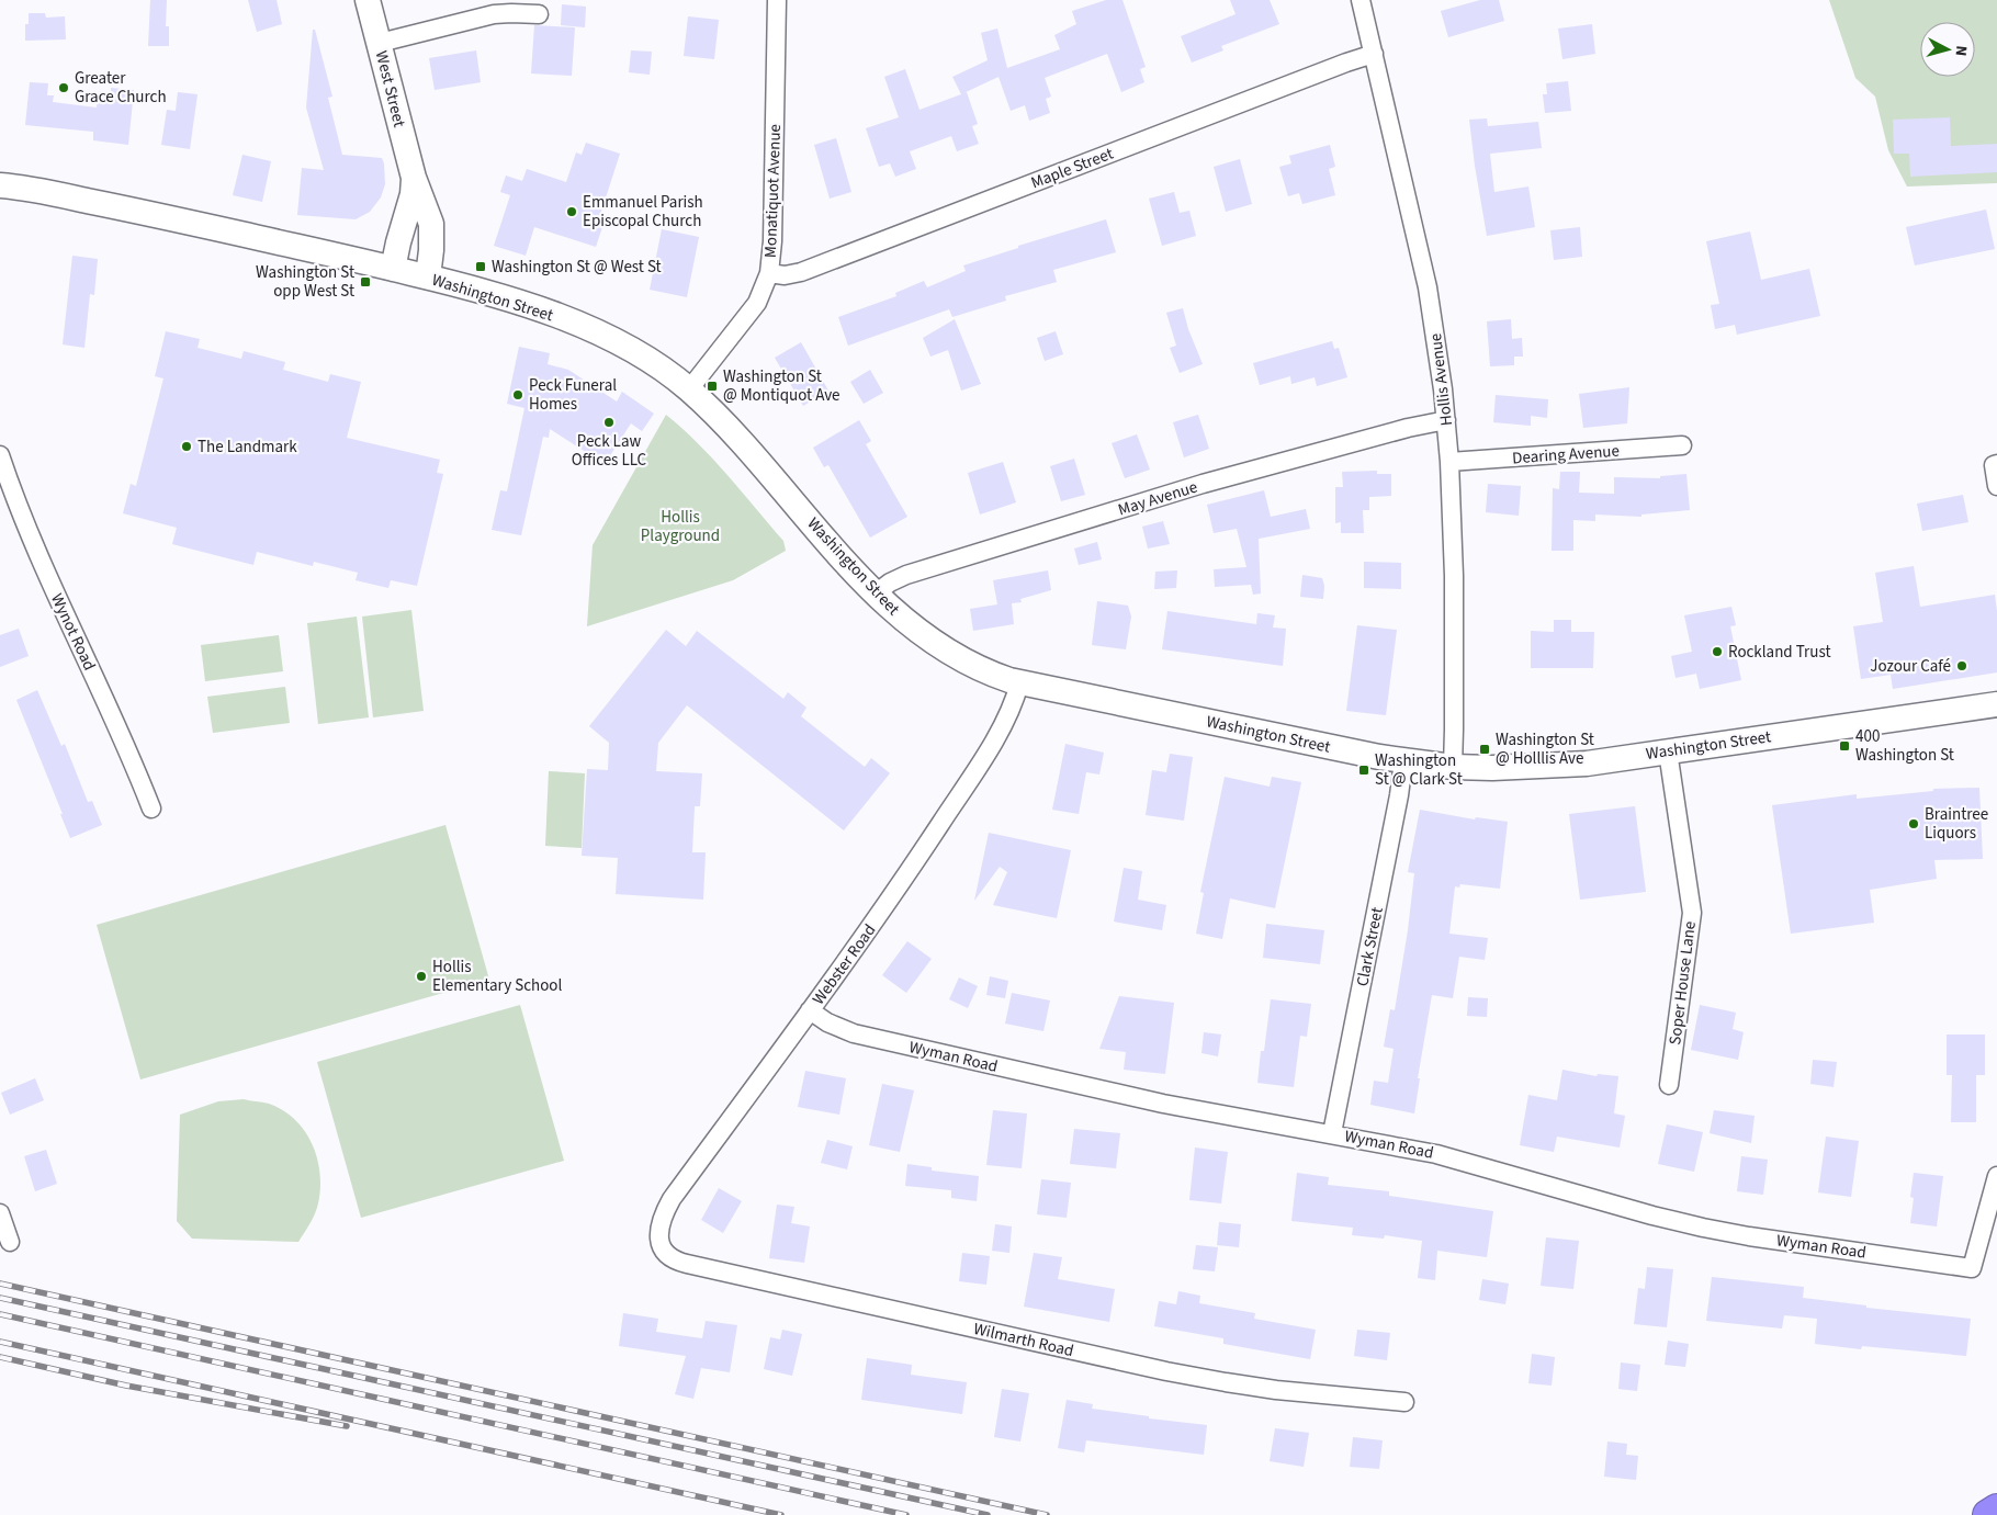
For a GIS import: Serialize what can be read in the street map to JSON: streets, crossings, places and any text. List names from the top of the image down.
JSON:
{
  "streets": {
    "main road": ["West Street", "Washington Street"],
    "street": [
      "Maple Street",
      "Monatiquot Avenue",
      "Hollis Avenue",
      "Dearing Avenue",
      "May Avenue",
      "Wynot Road",
      "Clark Street",
      "Webster Road",
      "Soper House Lane",
      "Wyman Road",
      "Wilmarth Road"
    ]
  },
  "crossings": [
    ["West Street", "Washington Street"],
    ["Maple Street", "Monatiquot Avenue"],
    ["Maple Street", "Hollis Avenue"],
    ["Monatiquot Avenue", "Washington Street"],
    ["Washington Street", "Hollis Avenue"],
    ["Washington Street", "May Avenue"],
    ["Washington Street", "Clark Street"],
    ["Washington Street", "Webster Road"],
    ["Washington Street", "Soper House Lane"],
    ["Hollis Avenue", "Dearing Avenue"],
    ["Hollis Avenue", "May Avenue"],
    ["Clark Street", "Wyman Road"],
    ["Webster Road", "Wyman Road"],
    ["Webster Road", "Wilmarth Road"]
  ],
  "parks": ["Hollis Playground"],
  "places": {
    "other": [
      "Greater Grace Church",
      "Emmanuel Parish Episcopal Church",
      "Peck Funeral Homes",
      "Peck Law Offices LLC",
      "The Landmark",
      "Rockland Trust",
      "Jozour Café",
      "Braintree Liquors",
      "Hollis Elementary School"
    ],
    "transit": [
      "Washington St @ West St",
      "Washington St opp West St",
      "Washington St @ Montiquot Ave",
      "400 Washington St",
      "Washington St @ Holllis Ave",
      "Washington St @ Clark St"
    ]
  },
  "north": "right"
}
